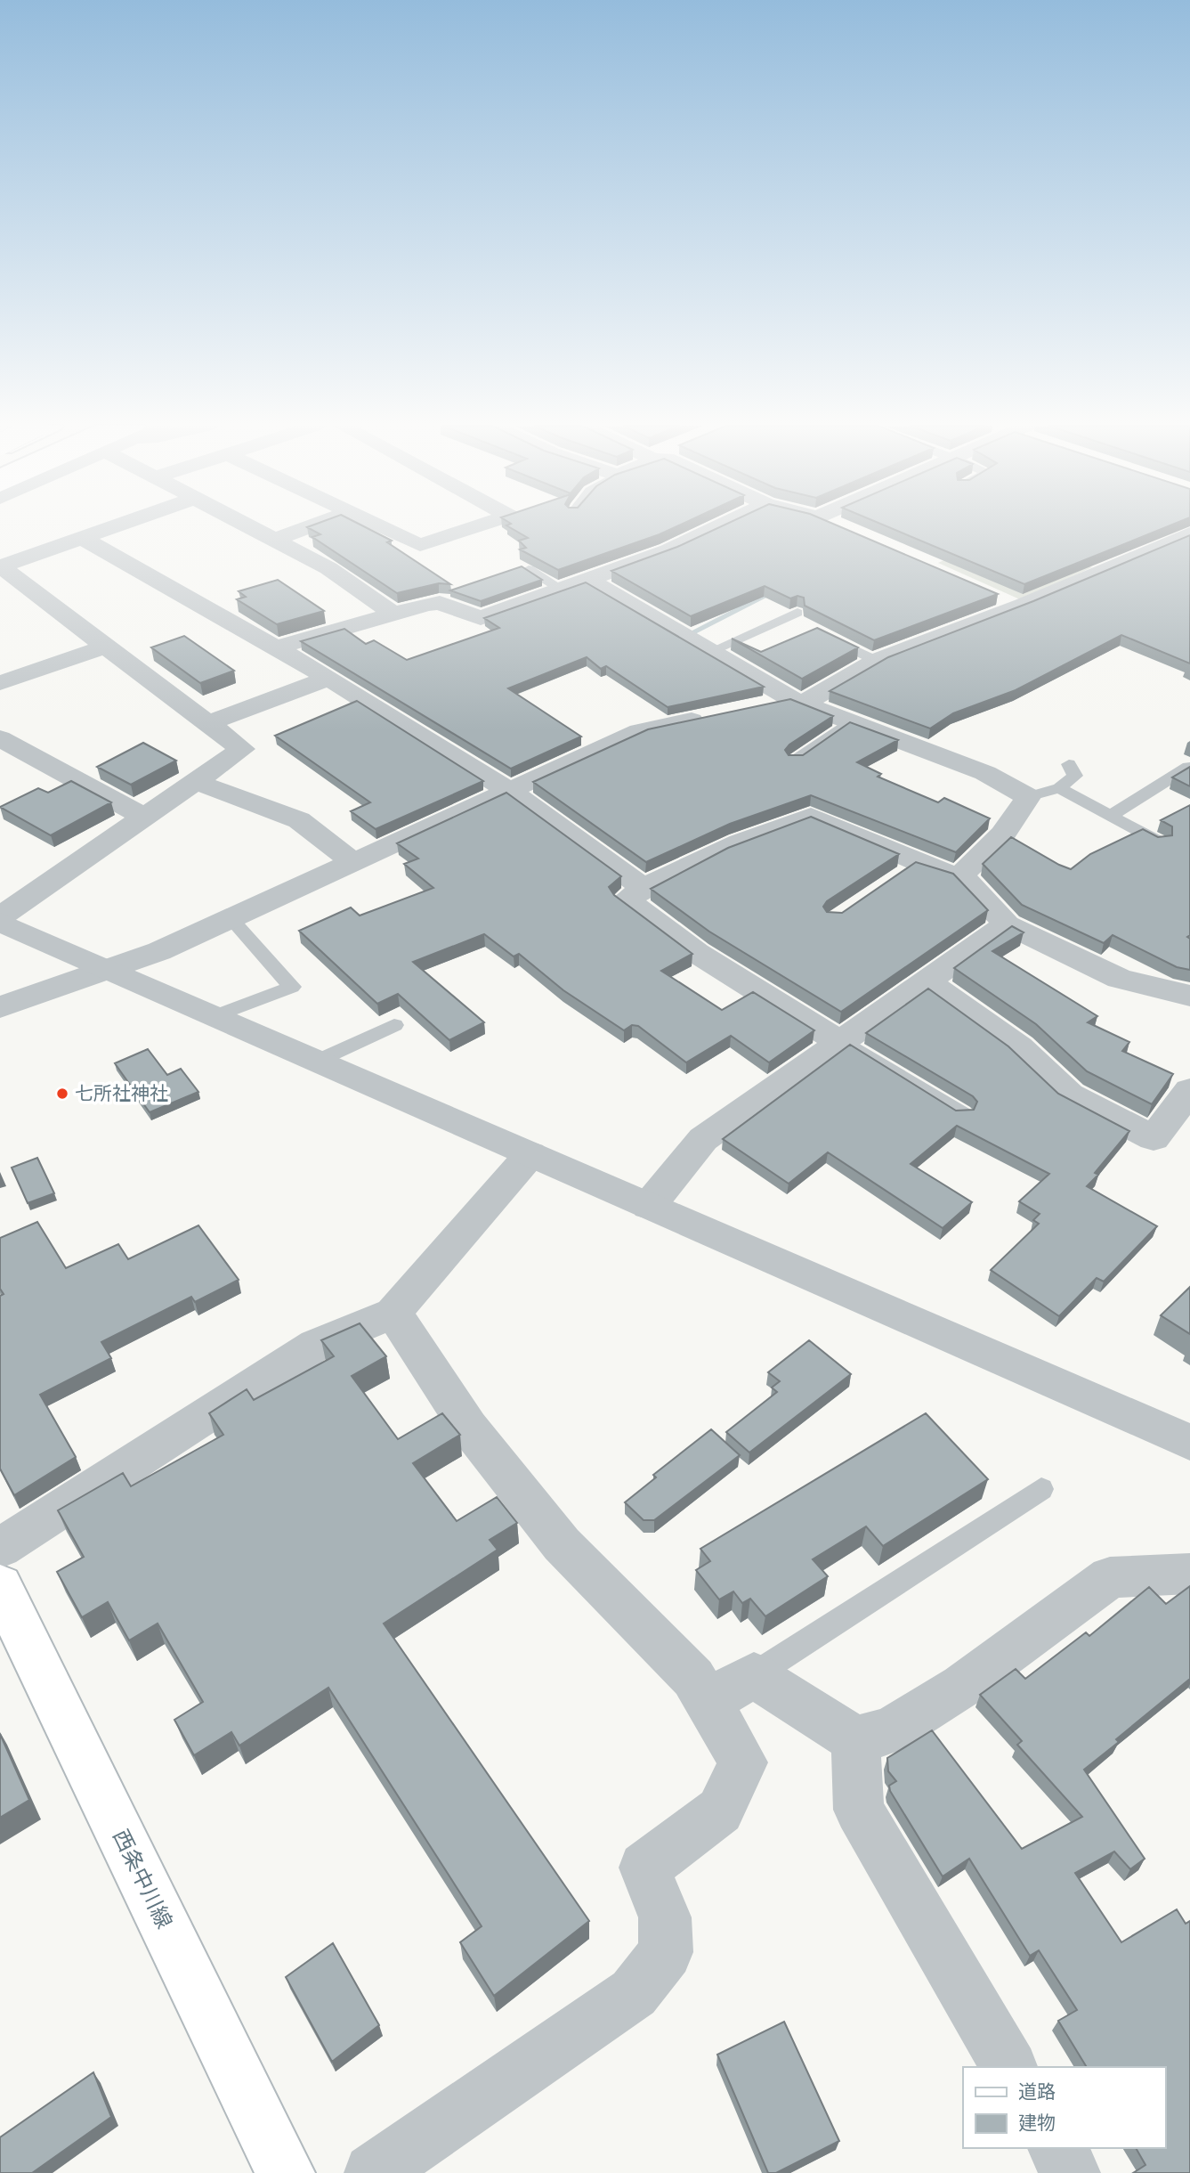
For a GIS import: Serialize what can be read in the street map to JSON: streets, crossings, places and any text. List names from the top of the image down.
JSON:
{
  "streets": {
    "main road": ["西条中川線"]
  },
  "places": ["七所社神社"],
  "legend": ["道路", "建物"]
}
